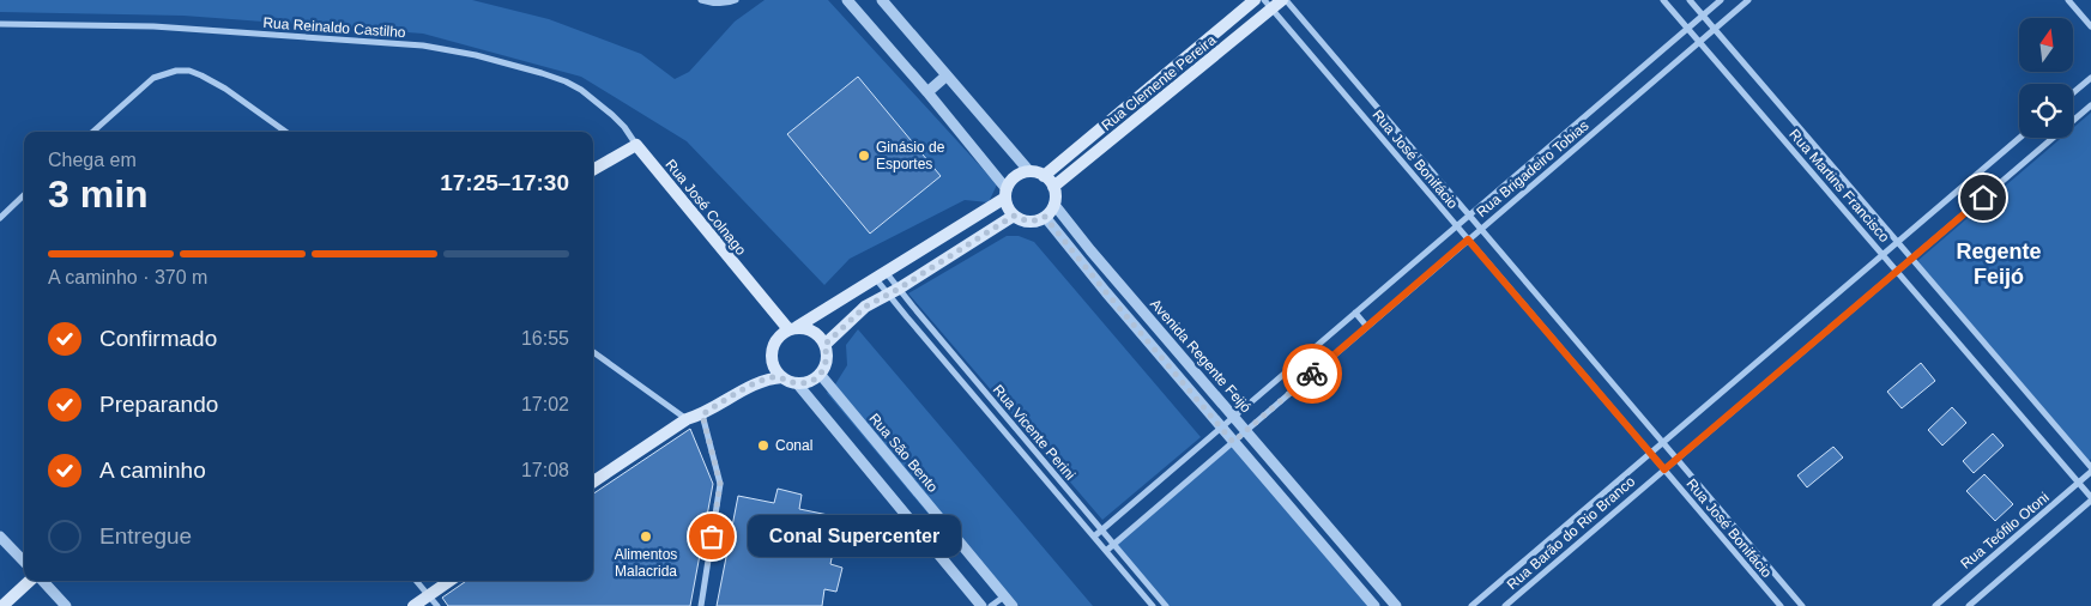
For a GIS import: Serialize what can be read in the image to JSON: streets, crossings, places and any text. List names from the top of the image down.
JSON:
{
  "streets": {
    "main road": ["Rua Clemente Pereira", "Rua José Colnago"],
    "street": [
      "Rua Reinaldo Castilho",
      "Rua José Bonifácio",
      "Rua Brigadeiro Tobias",
      "Rua Martins Francisco",
      "Avenida Regente Feijó",
      "Rua Vicente Perini",
      "Rua São Bento",
      "Rua Teófilo Otoni",
      "Rua Barão do Rio Branco"
    ]
  },
  "crossings": [
    ["Rua Reinaldo Castilho", "Rua José Colnago"],
    ["Rua Clemente Pereira", "Rua José Bonifácio"],
    ["Rua Clemente Pereira", "Avenida Regente Feijó"],
    ["Rua José Bonifácio", "Rua Brigadeiro Tobias"],
    ["Rua José Bonifácio", "Rua Barão do Rio Branco"],
    ["Rua Brigadeiro Tobias", "Rua Martins Francisco"],
    ["Rua Brigadeiro Tobias", "Avenida Regente Feijó"],
    ["Rua Brigadeiro Tobias", "Rua Vicente Perini"],
    ["Rua Martins Francisco", "Rua Teófilo Otoni"],
    ["Rua Martins Francisco", "Rua Barão do Rio Branco"],
    ["Rua José Colnago", "Rua São Bento"]
  ],
  "districts": ["Regente Feijó"],
  "places": [
    "Ginásio de Esportes",
    "Conal",
    "Alimentos Malacrida",
    "Conal Supercenter"
  ],
  "north": "top",
  "page": {
    "heading": ["3 min", "Chega em", "17:25–17:30"],
    "bar": "A caminho · 370 m",
    "list": [
      ["Confirmado", "16:55"],
      ["Preparando", "17:02"],
      ["A caminho", "17:08"],
      "Entregue"
    ],
    "bubble": "Conal Supercenter"
  }
}
